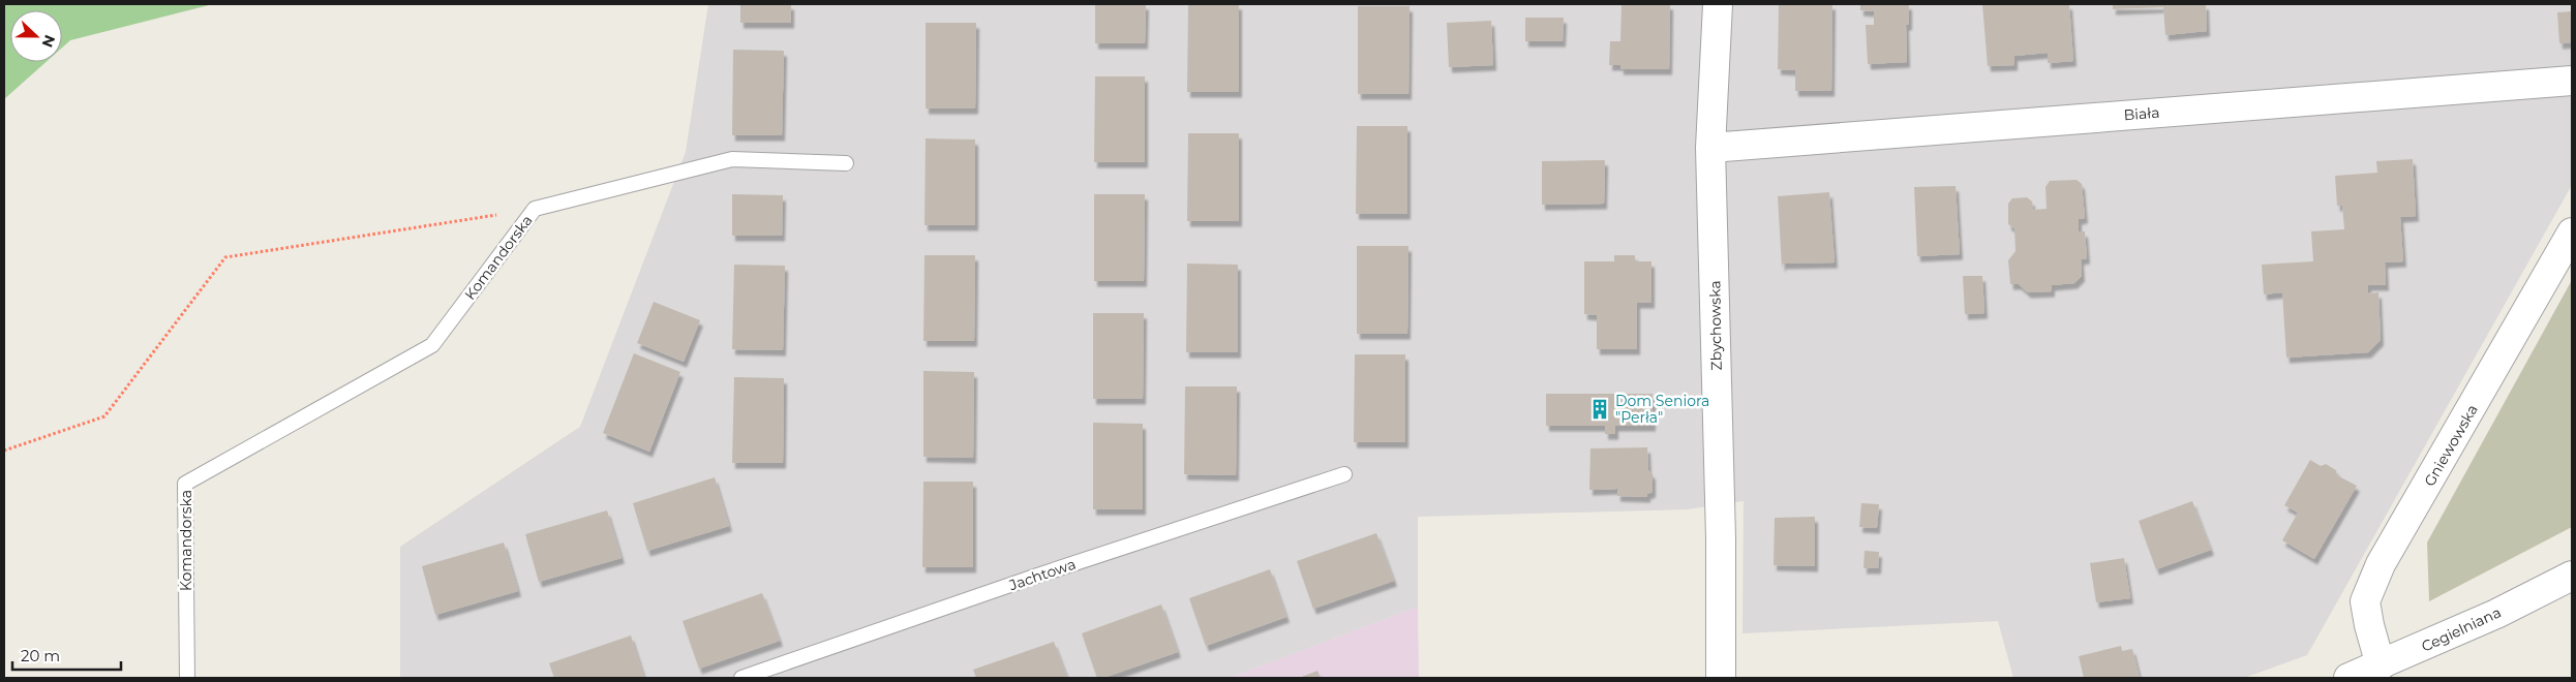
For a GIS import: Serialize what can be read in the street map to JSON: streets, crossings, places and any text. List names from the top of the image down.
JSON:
{
  "streets": {
    "street": [
      "Biała",
      "Zbychowska",
      "Gniewowska",
      "Cegielniana"
    ],
    "lane": ["Komandorska", "Jachtowa"]
  },
  "crossings": [
    ["Biała", "Zbychowska"],
    ["Gniewowska", "Cegielniana"]
  ],
  "places": {
    "building": ["Dom Seniora \"Perła\""]
  },
  "scale_bar": "20 m",
  "north": "right"
}
